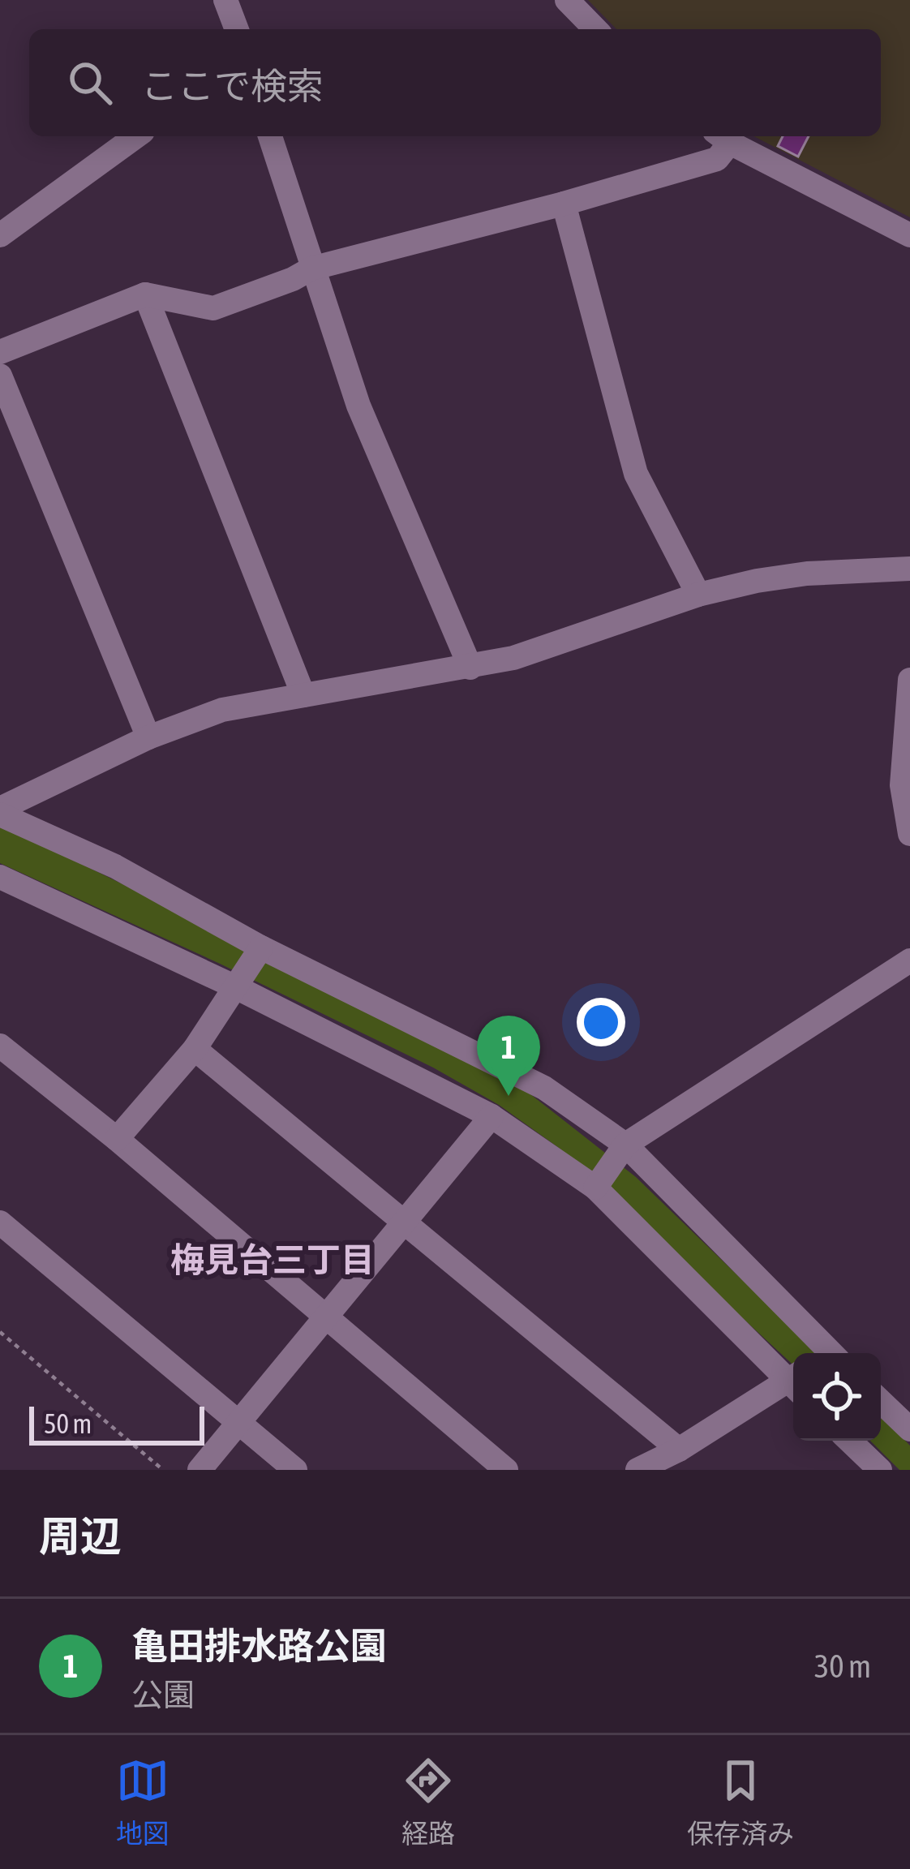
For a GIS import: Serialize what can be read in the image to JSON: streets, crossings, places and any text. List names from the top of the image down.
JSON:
{
  "districts": ["梅見台三丁目"],
  "scale_bar": "50 m",
  "page": {
    "search": "ここで検索",
    "pins": "1",
    "scale": "50 m",
    "heading": "周辺",
    "list": [
      {
        "mark": "1",
        "name": "亀田排水路公園",
        "note": "公園",
        "value": "30 m"
      }
    ],
    "nav": ["地図", "経路", "保存済み"]
  }
}
